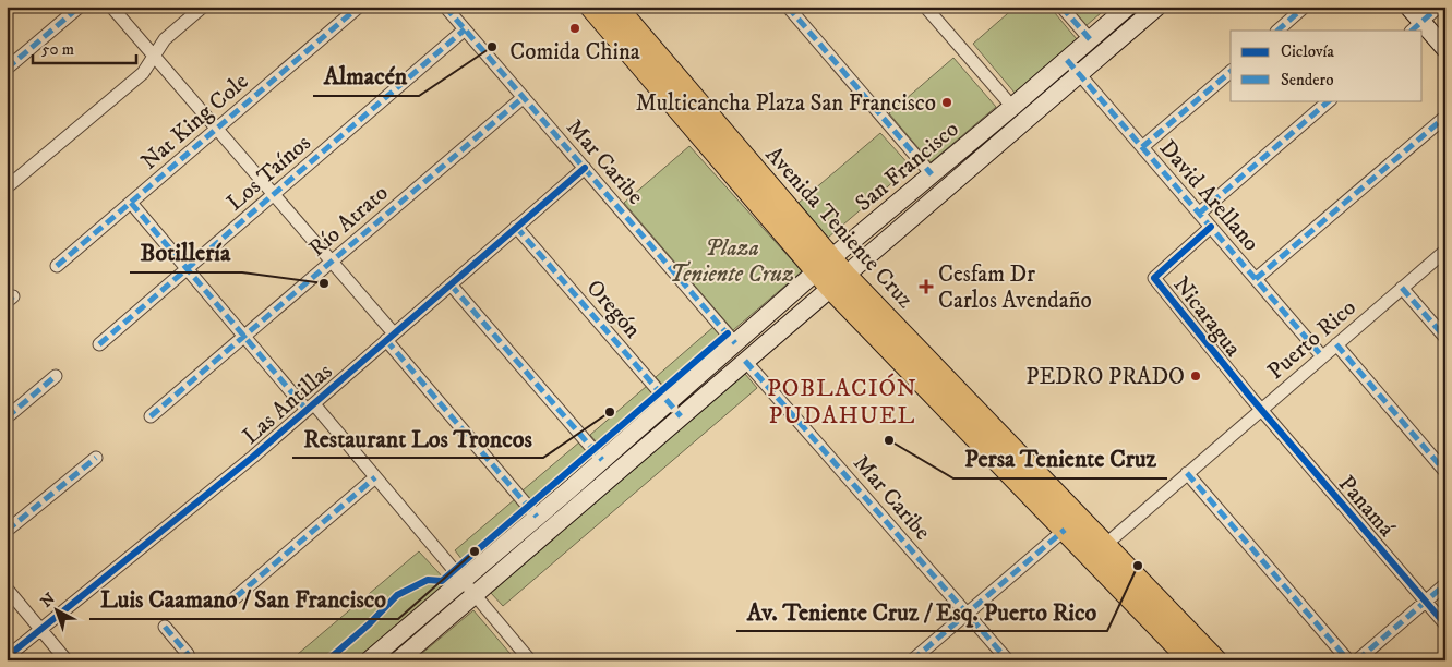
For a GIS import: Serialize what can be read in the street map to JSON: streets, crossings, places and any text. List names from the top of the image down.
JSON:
{
  "streets": {
    "main road": ["San Francisco", "Avenida Teniente Cruz"],
    "street": [
      "Nat King Cole",
      "Mar Caribe",
      "Los Taínos",
      "David Arellano",
      "Río Atrato",
      "Oregón",
      "Nicaragua",
      "Puerto Rico",
      "Las Antillas",
      "Panamá"
    ]
  },
  "crossings": [
    ["Mar Caribe", "San Francisco"],
    ["Mar Caribe", "Los Taínos"],
    ["Mar Caribe", "Río Atrato"],
    ["Mar Caribe", "Las Antillas"],
    ["San Francisco", "David Arellano"],
    ["San Francisco", "Avenida Teniente Cruz"],
    ["San Francisco", "Oregón"],
    ["David Arellano", "Nicaragua"],
    ["David Arellano", "Puerto Rico"],
    ["Avenida Teniente Cruz", "Puerto Rico"],
    ["Oregón", "Las Antillas"],
    ["Nicaragua", "Puerto Rico"],
    ["Nicaragua", "Panamá"],
    ["Puerto Rico", "Panamá"]
  ],
  "districts": ["POBLACIÓN PUDAHUEL"],
  "parks": ["Plaza Teniente Cruz"],
  "places": {
    "other": [
      "Comida China",
      "Almacén",
      "Multicancha Plaza San Francisco",
      "Botillería",
      "PEDRO PRADO",
      "Restaurant Los Troncos",
      "Persa Teniente Cruz",
      "Luis Caamano / San Francisco",
      "Av. Teniente Cruz / Esq. Puerto Rico"
    ],
    "health": ["Cesfam Dr Carlos Avendaño"]
  },
  "legend": ["Ciclovía", "Sendero"],
  "scale_bar": "50 m",
  "north": "top left"
}
